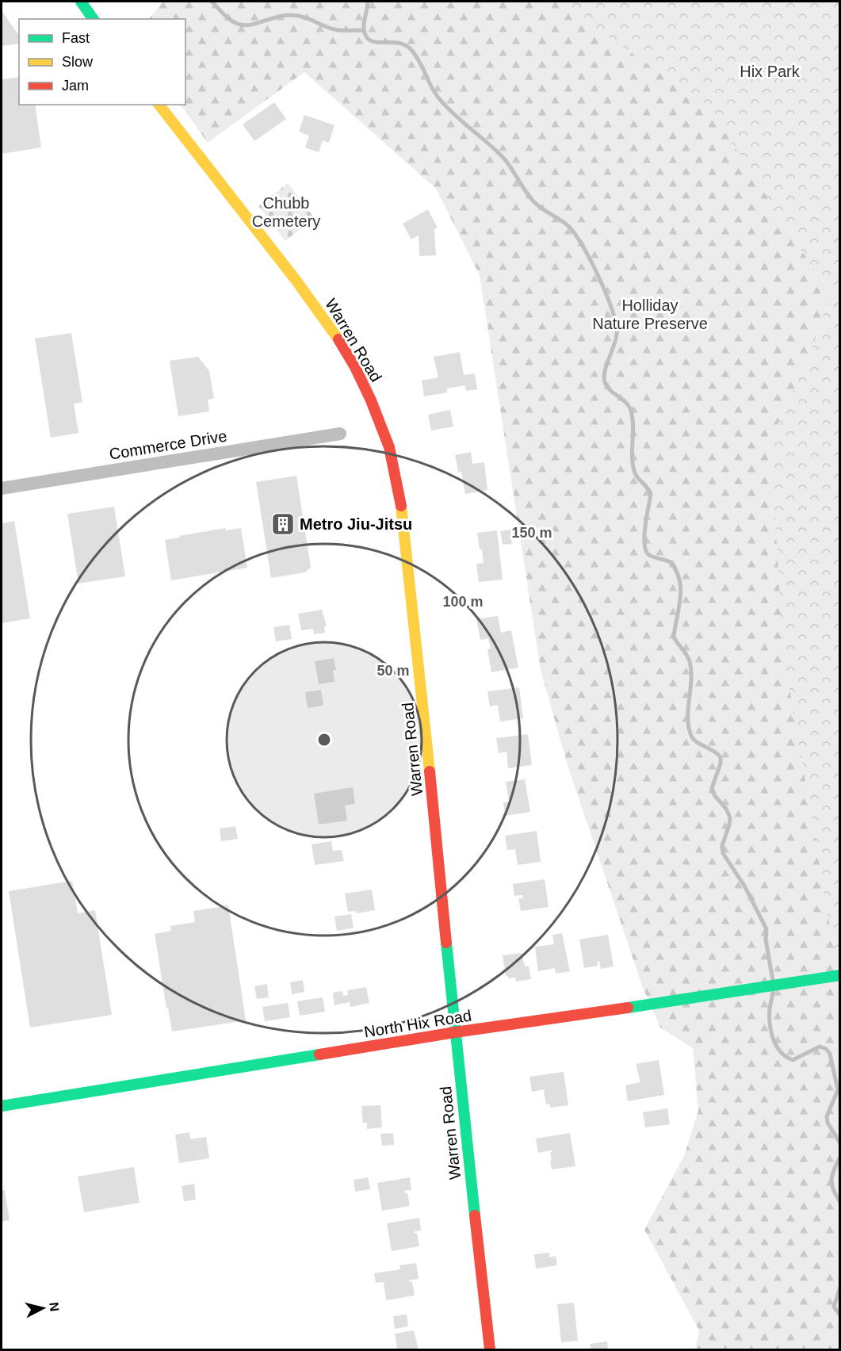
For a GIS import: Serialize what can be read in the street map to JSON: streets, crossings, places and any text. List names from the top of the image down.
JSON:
{
  "streets": {
    "main road": ["Warren Road", "North Hix Road"],
    "street": ["Commerce Drive"]
  },
  "crossings": [
    ["Warren Road", "North Hix Road"]
  ],
  "parks": ["Hix Park", "Chubb Cemetery", "Holliday Nature Preserve"],
  "places": {
    "building": ["Metro Jiu-Jitsu"]
  },
  "legend": ["Fast", "Slow", "Jam"],
  "north": "right",
  "rings": ["150 m", "100 m", "50 m"]
}
